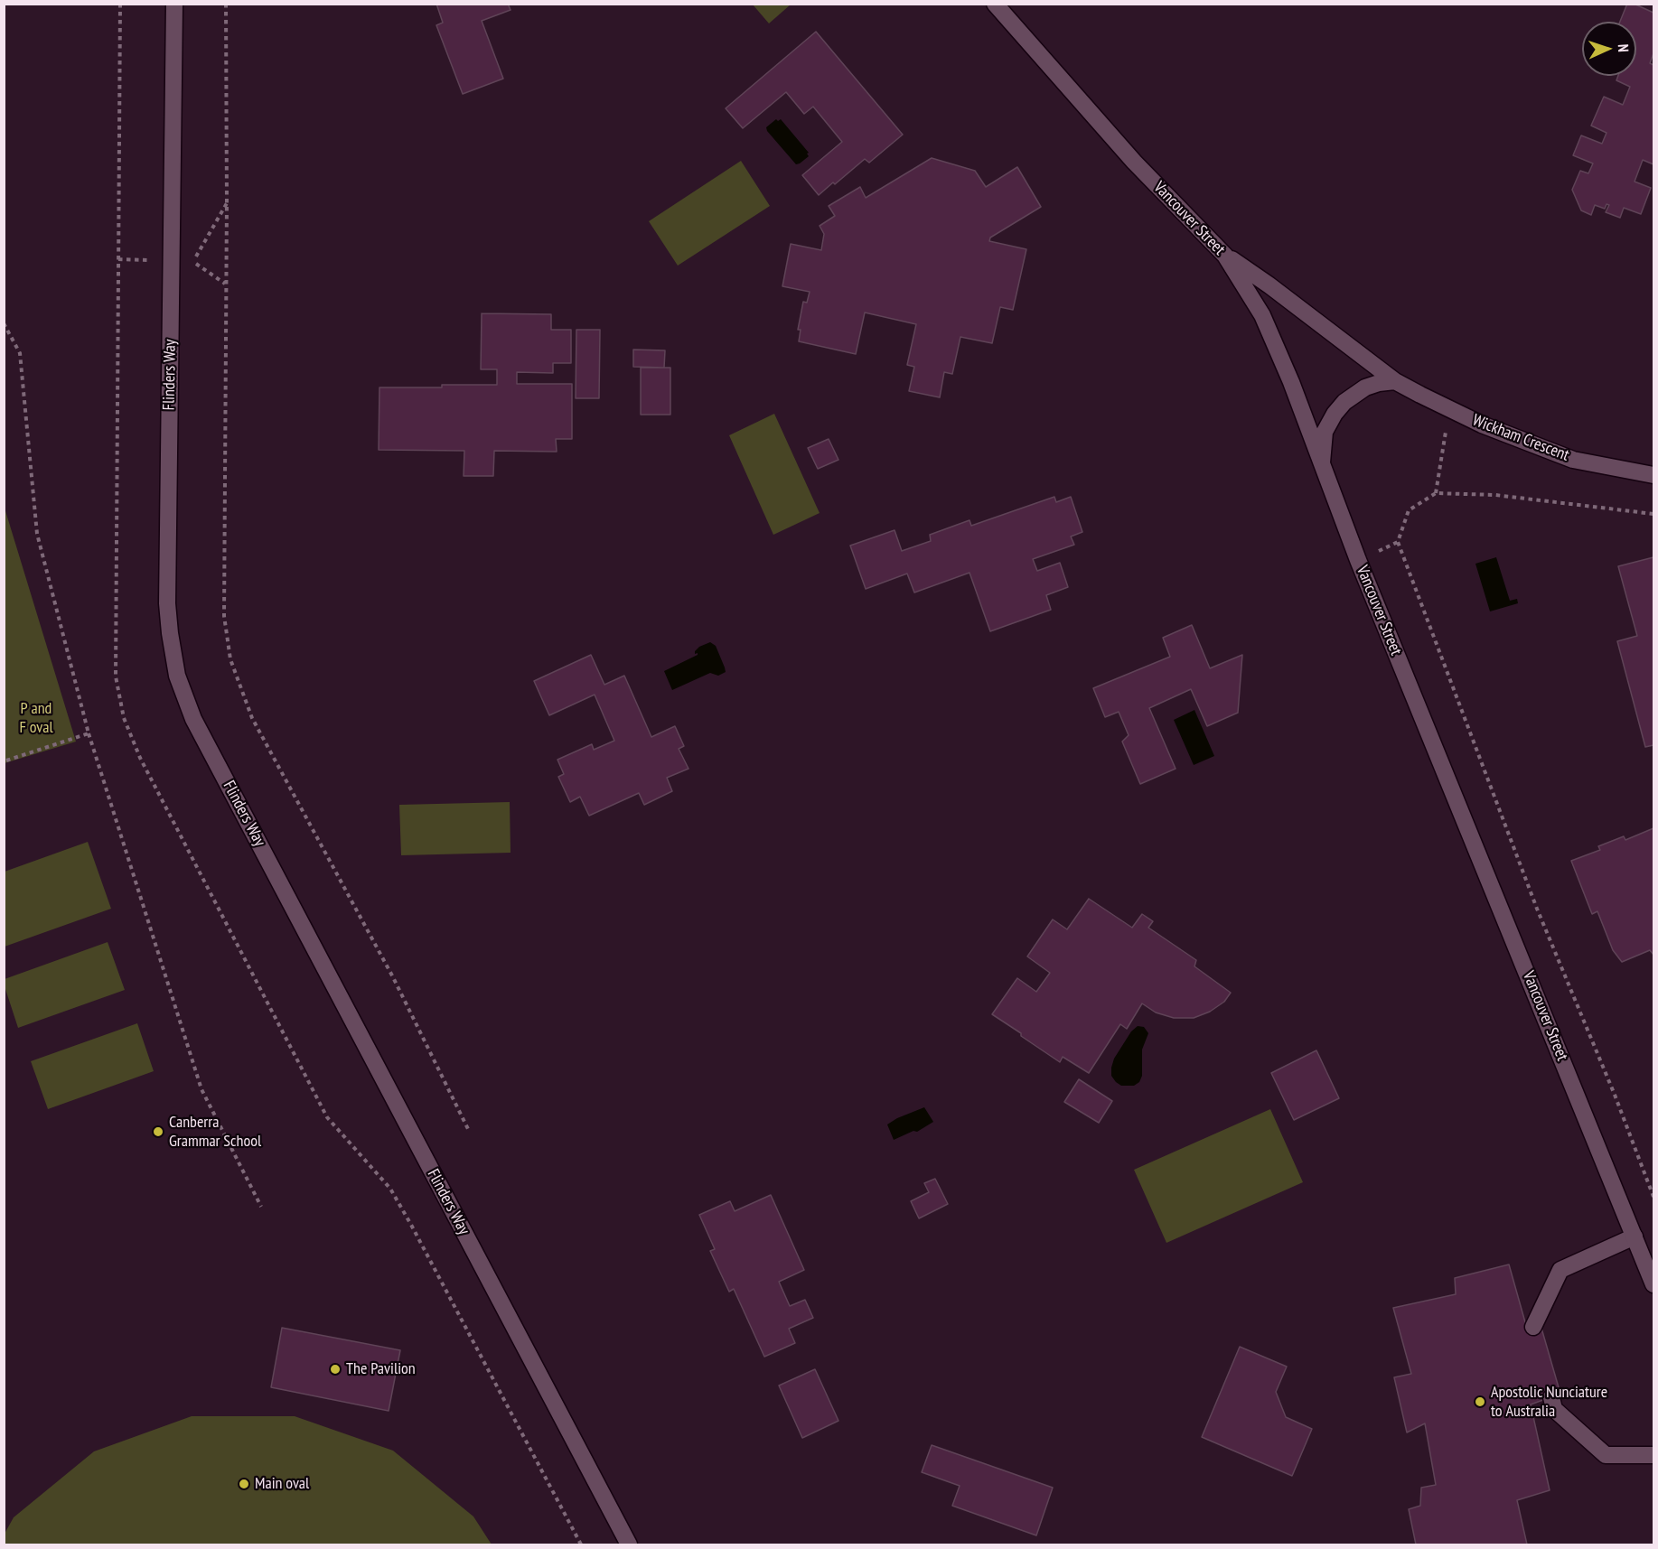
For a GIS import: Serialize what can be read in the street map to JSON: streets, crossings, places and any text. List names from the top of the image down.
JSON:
{
  "streets": {
    "street": ["Vancouver Street", "Flinders Way", "Wickham Crescent"]
  },
  "crossings": [
    ["Vancouver Street", "Wickham Crescent"]
  ],
  "parks": ["P and F oval"],
  "places": [
    "Canberra Grammar School",
    "The Pavilion",
    "Apostolic Nunciature to Australia",
    "Main oval"
  ],
  "north": "right"
}
